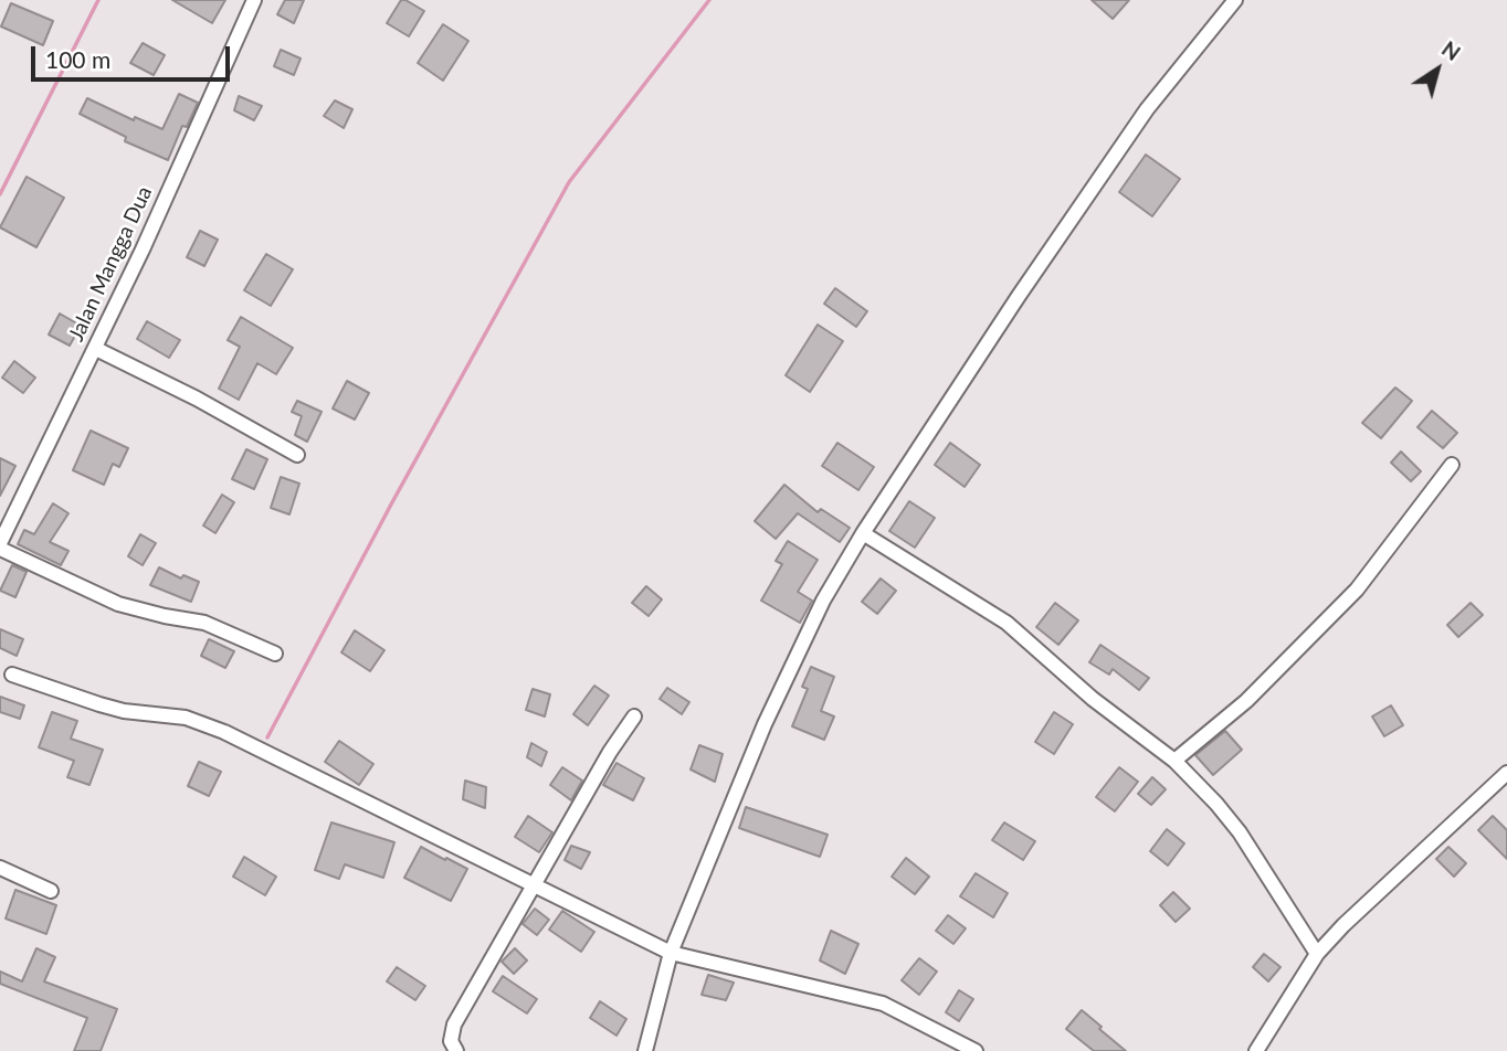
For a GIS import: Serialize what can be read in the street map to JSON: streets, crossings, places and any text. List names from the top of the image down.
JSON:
{
  "streets": {
    "street": ["Jalan Mangga Dua"]
  },
  "scale_bar": "100 m",
  "north": "top right"
}
